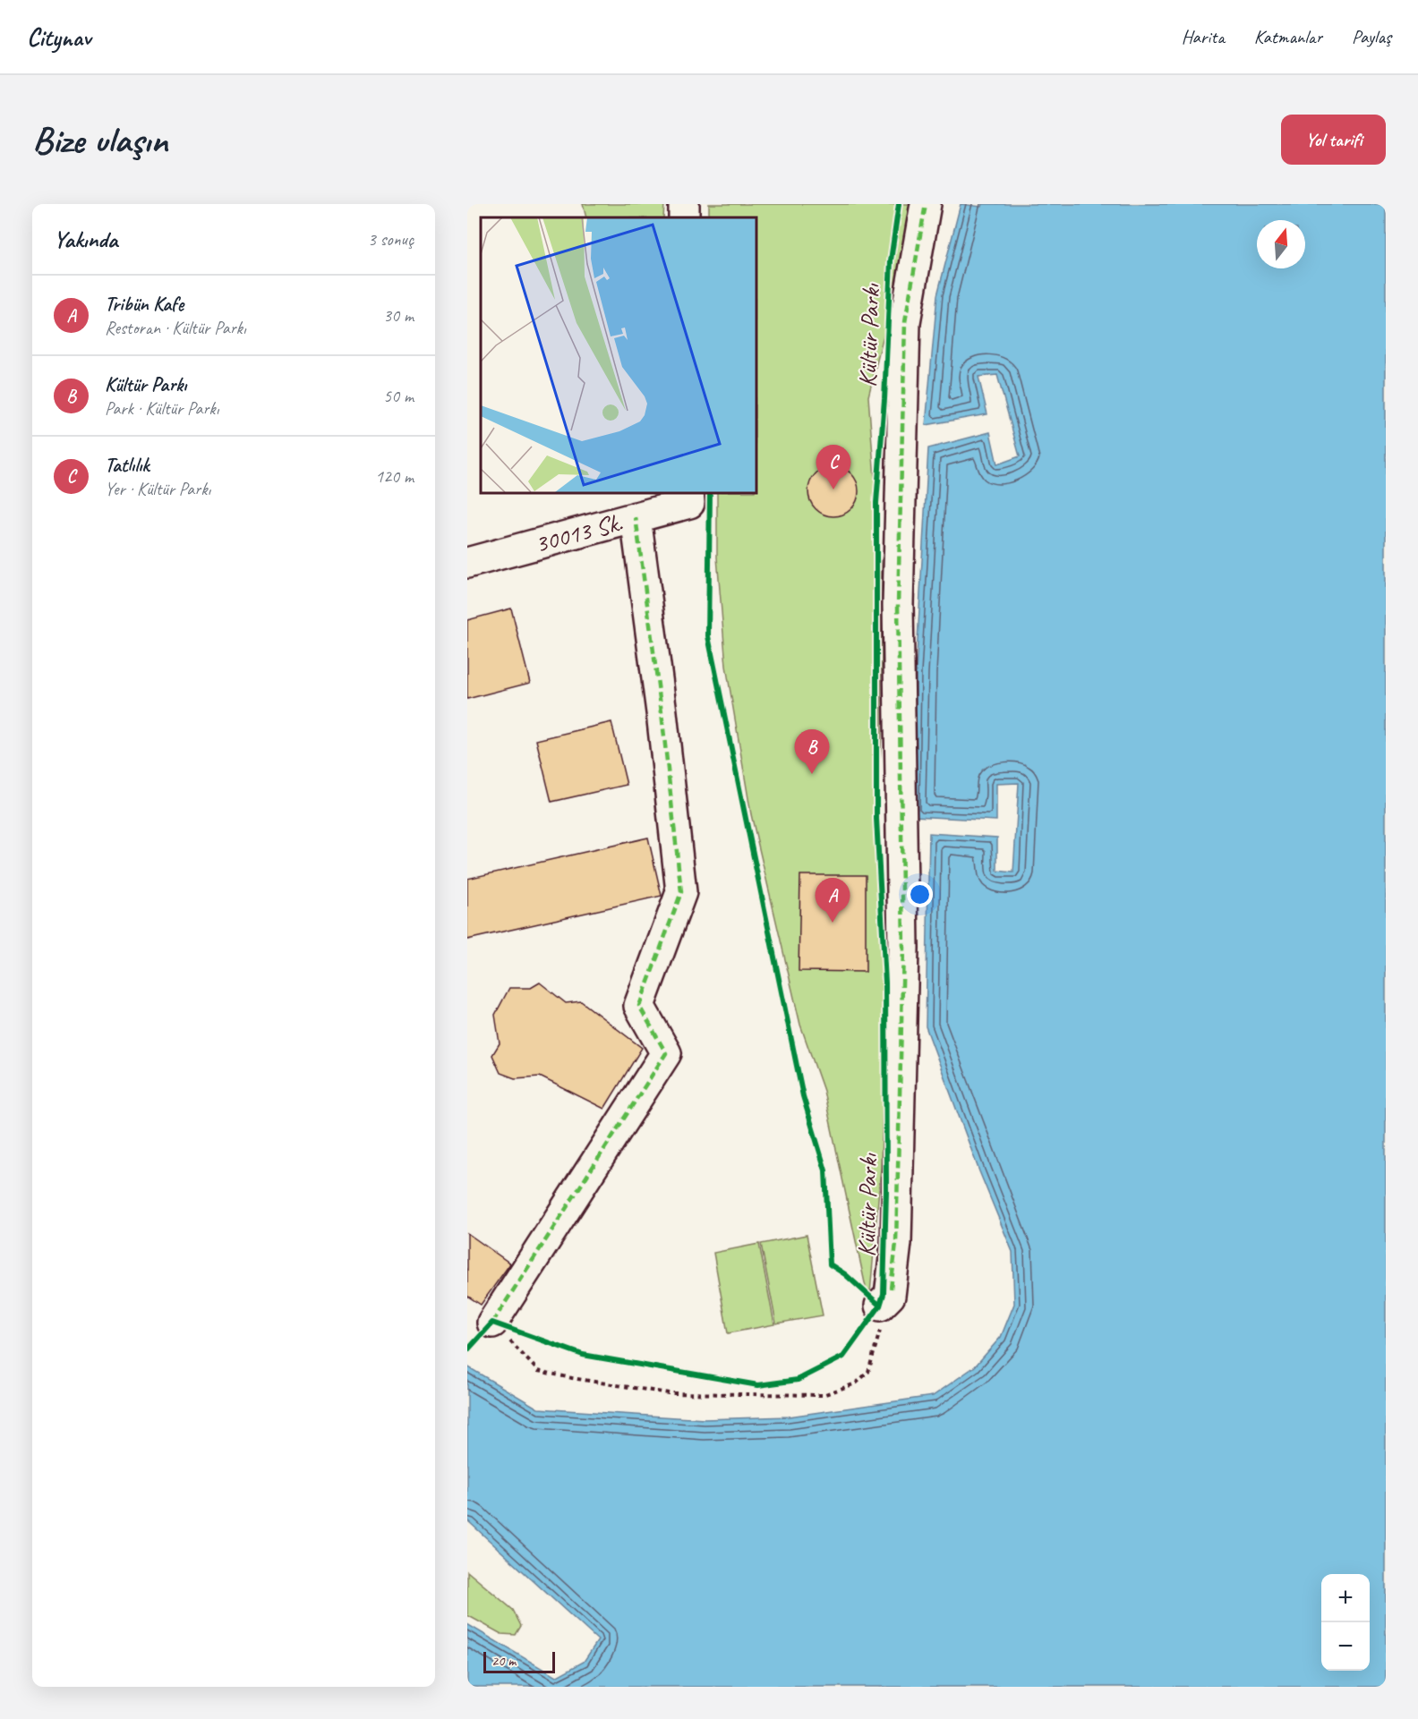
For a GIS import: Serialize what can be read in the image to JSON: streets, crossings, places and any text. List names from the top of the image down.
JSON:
{
  "streets": {
    "street": ["Kültür Parkı", "30013 Sk."]
  },
  "scale_bar": "20 m",
  "north": "top",
  "page": {
    "header": "Citynav",
    "nav": ["Harita", "Katmanlar", "Paylaş"],
    "buttons": "Yol tarifi",
    "title": "Bize ulaşın",
    "heading": ["Yakında", "3 sonuç"],
    "list": [
      {
        "mark": "A",
        "name": "Tribün Kafe",
        "note": "Restoran · Kültür Parkı",
        "value": "30 m"
      },
      {
        "mark": "B",
        "name": "Kültür Parkı",
        "note": "Park · Kültür Parkı",
        "value": "50 m"
      },
      {
        "mark": "C",
        "name": "Tatlılık",
        "note": "Yer · Kültür Parkı",
        "value": "120 m"
      }
    ],
    "pins": ["C", "B", "A"],
    "map_buttons": ["+", "−"],
    "scale": "20 m"
  }
}
